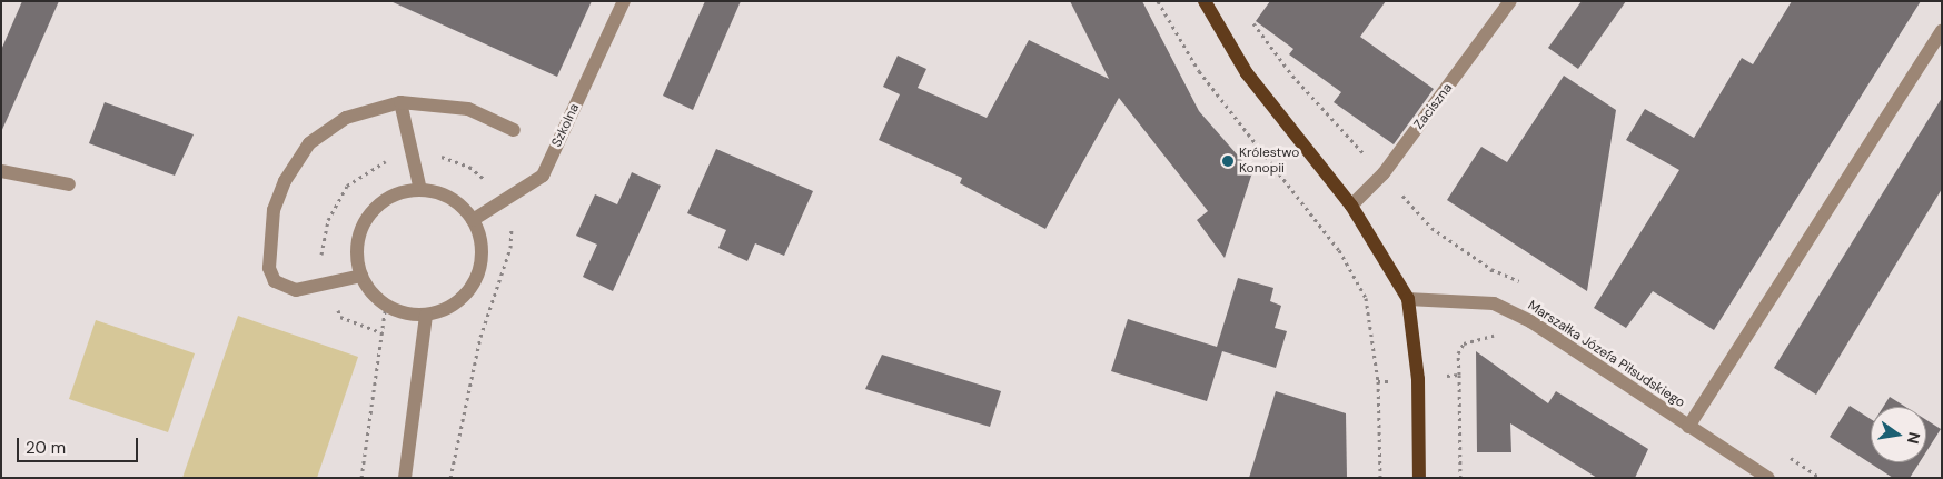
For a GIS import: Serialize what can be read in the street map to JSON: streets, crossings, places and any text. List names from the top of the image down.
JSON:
{
  "streets": {
    "street": ["Zaciszna", "Szkolna", "Marszałka Józefa Piłsudskiego"]
  },
  "places": ["Królestwo Konopii"],
  "scale_bar": "20 m",
  "north": "right"
}
